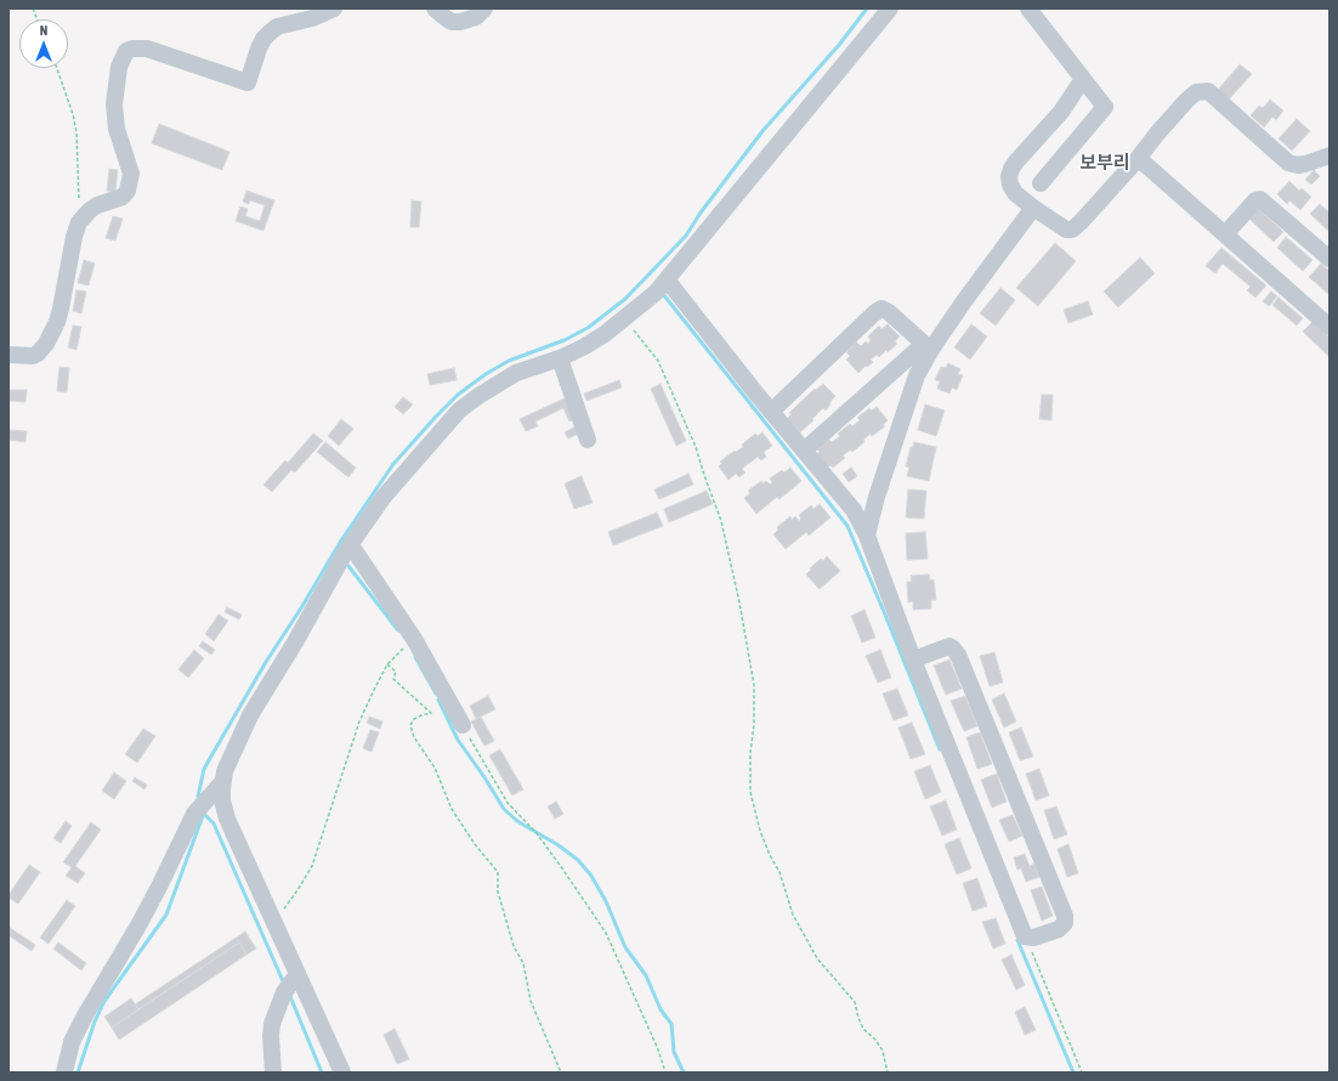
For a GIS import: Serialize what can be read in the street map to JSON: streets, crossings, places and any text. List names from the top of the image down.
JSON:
{
  "districts": ["보부리"],
  "north": "top"
}
